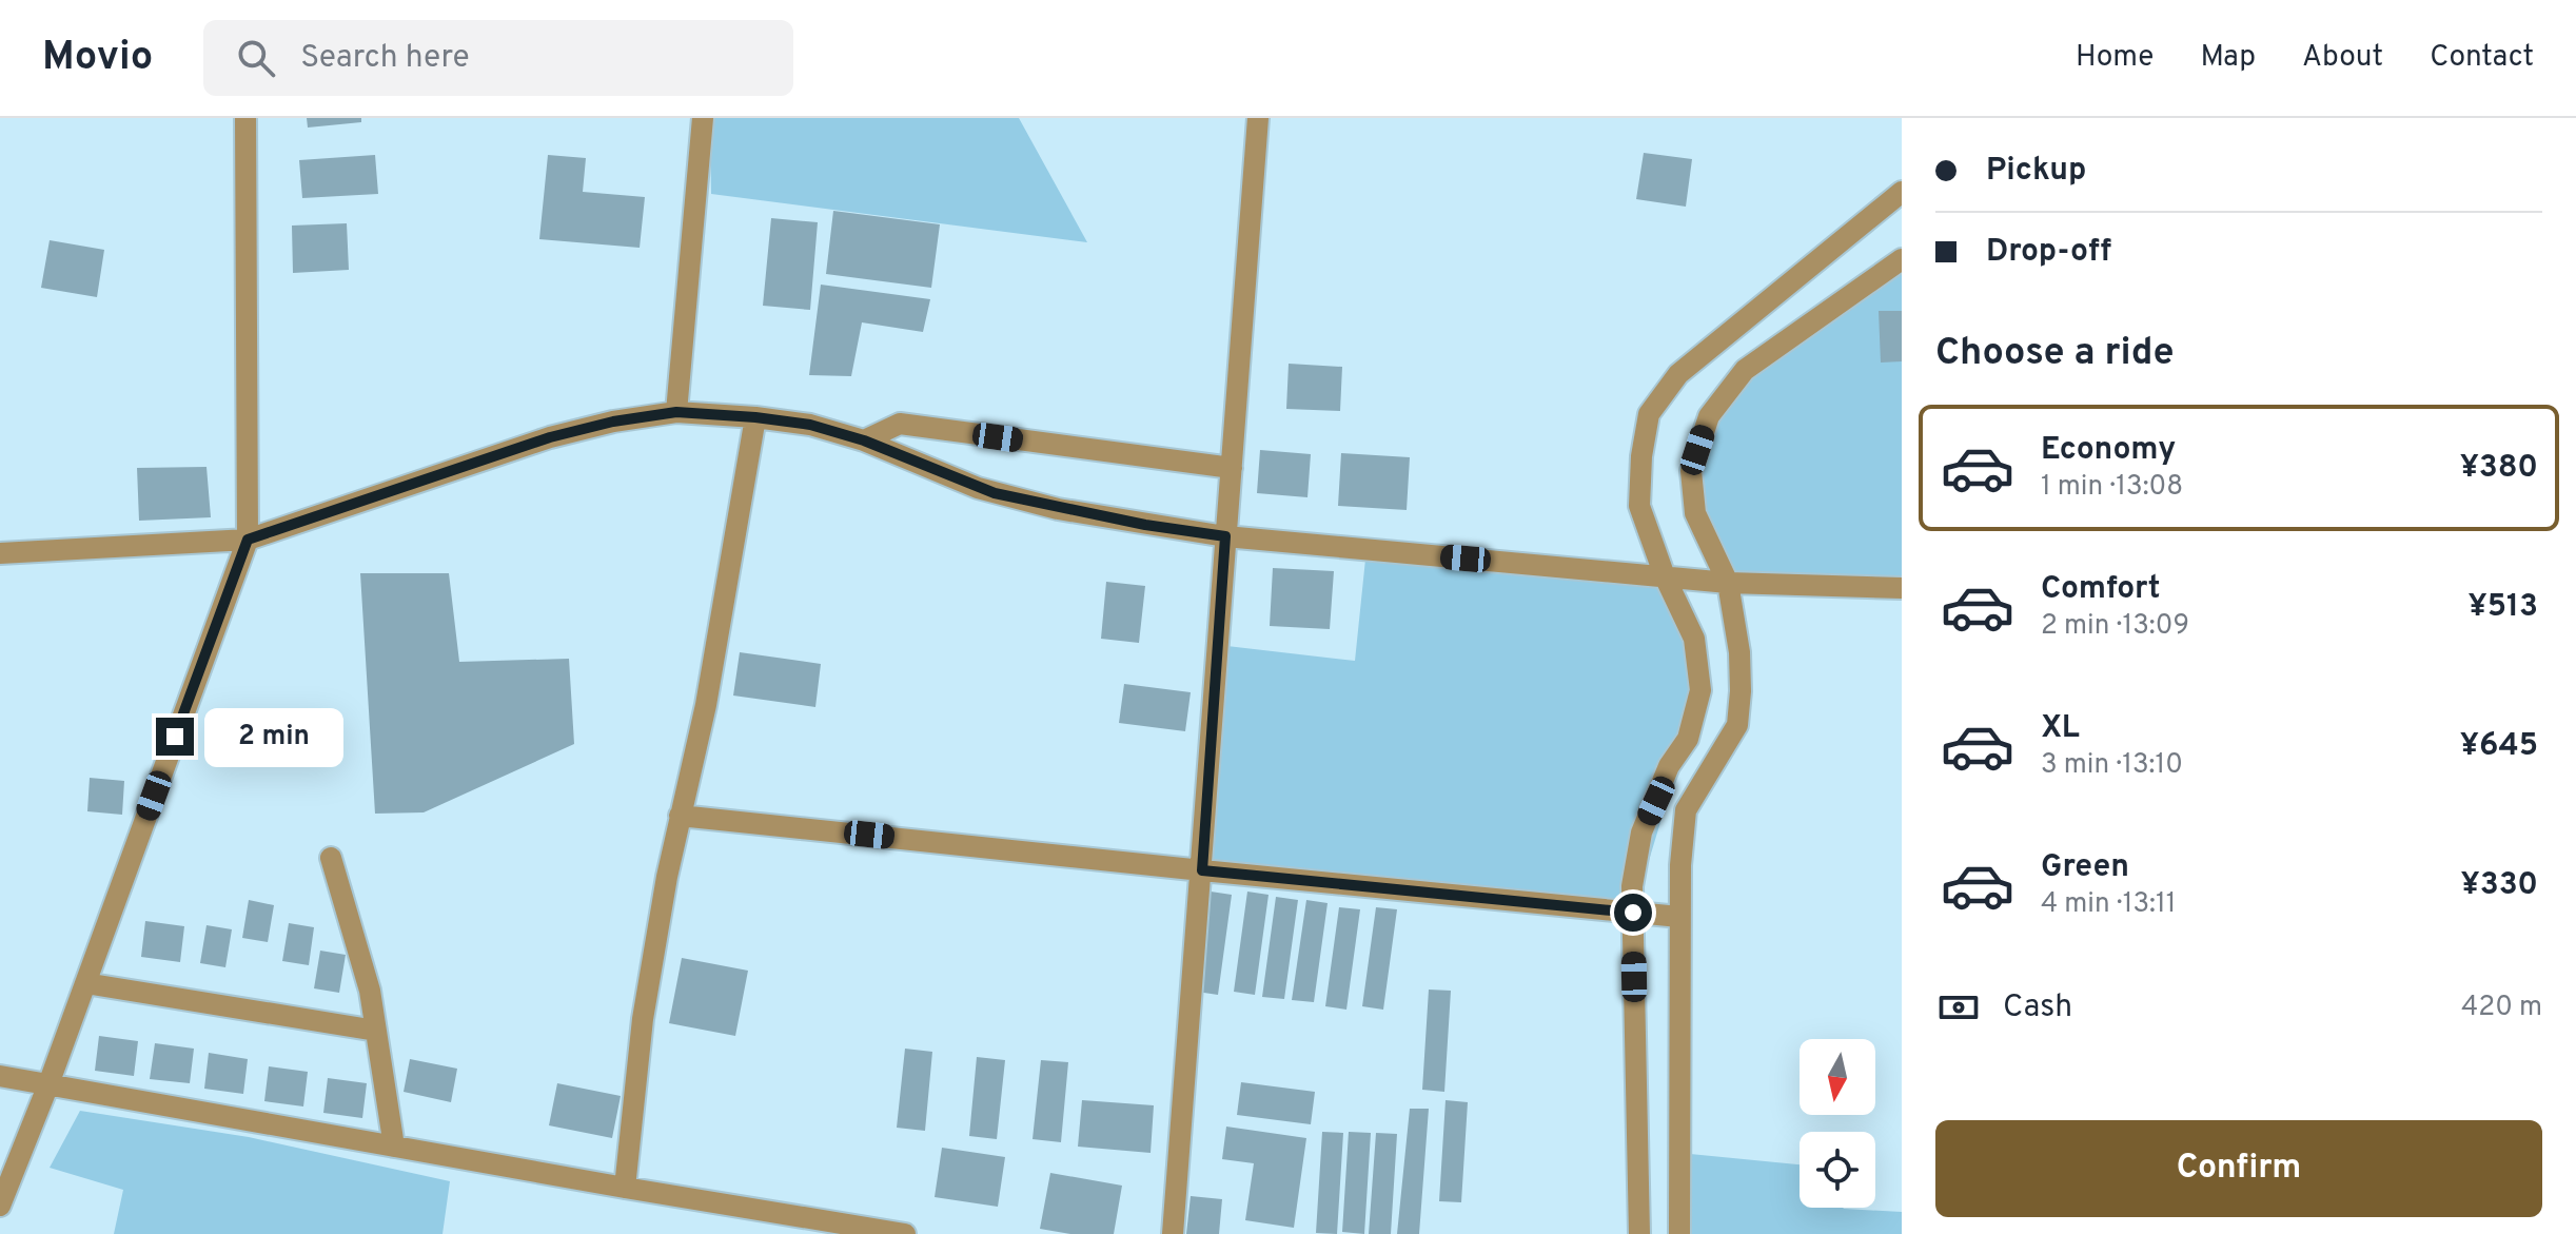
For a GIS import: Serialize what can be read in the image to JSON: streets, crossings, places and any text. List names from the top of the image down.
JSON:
{
  "north": "bottom",
  "page": {
    "header": "Movio",
    "search": "Search here",
    "nav": [
      "Home",
      "Map",
      "About",
      "Contact"
    ],
    "banner": ["Pickup", "Drop-off"],
    "heading": "Choose a ride",
    "list": [
      {
        "name": "Economy",
        "note": "1 min · 13:08",
        "value": "¥380"
      },
      {
        "name": "Comfort",
        "note": "2 min · 13:09",
        "value": "¥513"
      },
      {
        "name": "XL",
        "note": "3 min · 13:10",
        "value": "¥645"
      },
      {
        "name": "Green",
        "note": "4 min · 13:11",
        "value": "¥330"
      }
    ],
    "bubble": "2 min",
    "pay": ["Cash", "420 m"],
    "buttons": "Confirm"
  }
}
